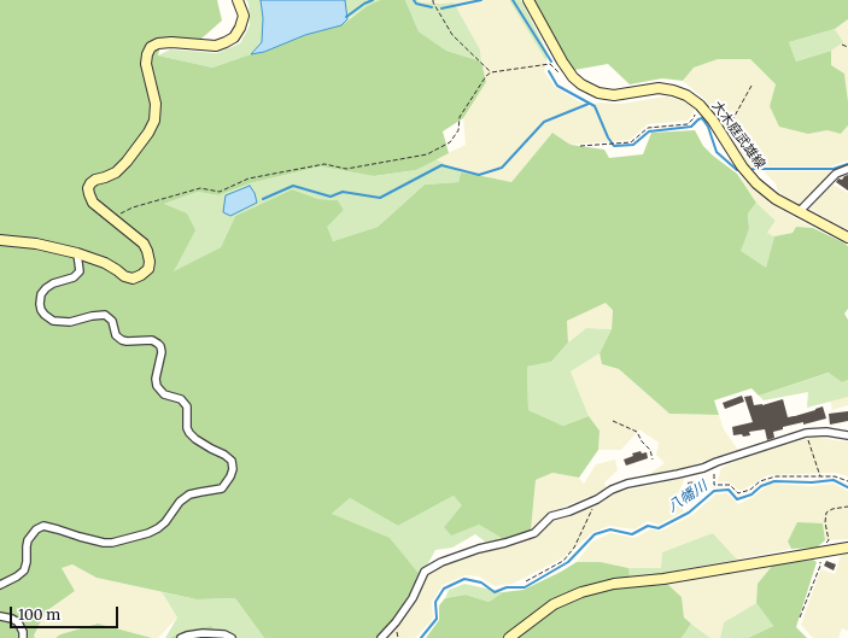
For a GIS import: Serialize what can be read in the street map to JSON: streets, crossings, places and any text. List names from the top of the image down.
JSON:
{
  "streets": {
    "main road": ["大木庭武雄線"]
  },
  "water": ["八幡川"],
  "scale_bar": "100 m"
}
